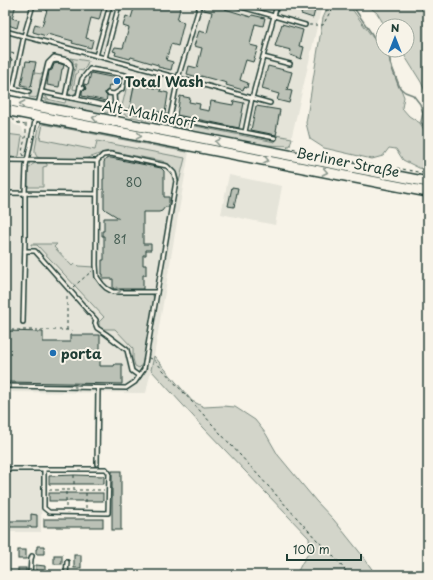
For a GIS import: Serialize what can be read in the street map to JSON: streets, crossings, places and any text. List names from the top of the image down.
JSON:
{
  "streets": {
    "main road": ["Alt-Mahlsdorf", "Berliner Straße"]
  },
  "crossings": [
    ["Alt-Mahlsdorf", "Berliner Straße"]
  ],
  "places": ["Total Wash", "porta"],
  "house_numbers": ["80", "81"],
  "scale_bar": "100 m",
  "north": "top"
}
